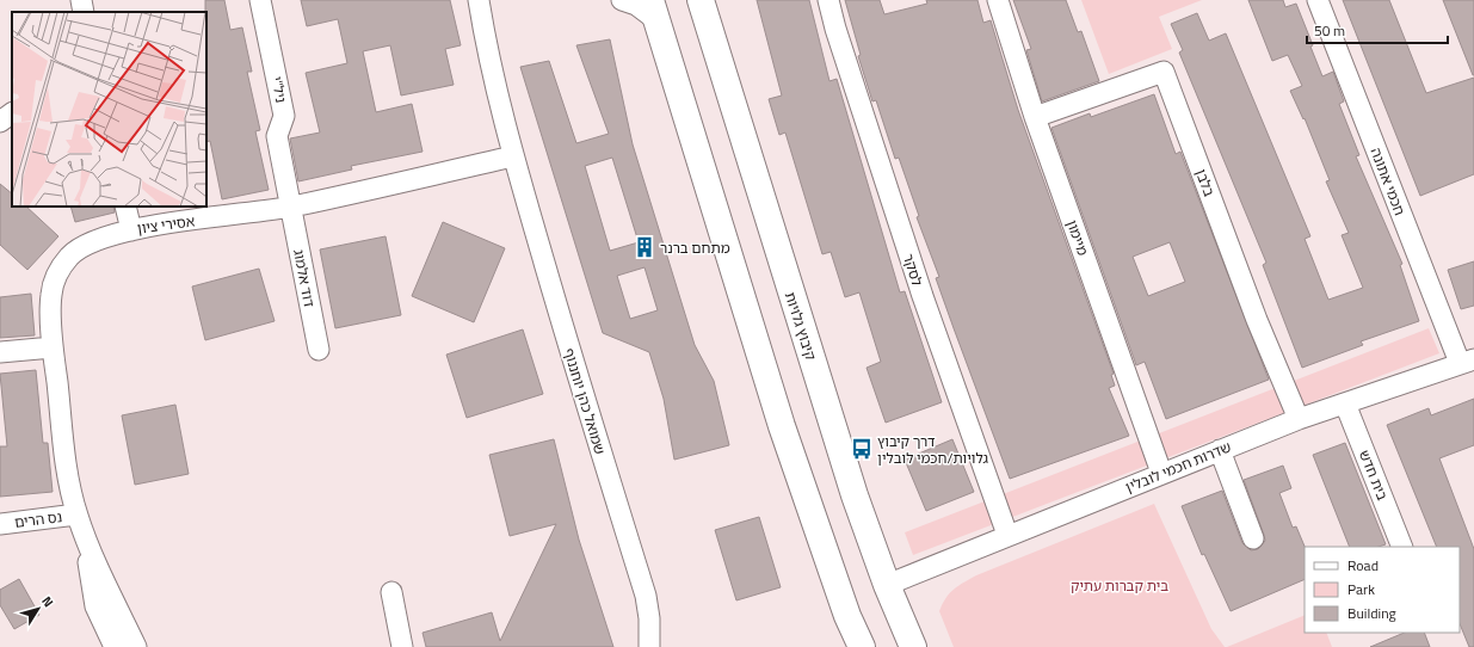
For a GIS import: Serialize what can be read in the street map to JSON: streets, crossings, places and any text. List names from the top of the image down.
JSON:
{
  "streets": {
    "main road": ["קיבוץ גלויות"],
    "street": [
      "ניל\"י",
      "חכמי אתונה",
      "בלבן",
      "אסירי ציון",
      "מיימון",
      "לסקר",
      "דוד אלמוג",
      "שמואל כהן יוחננוף",
      "שדרות חכמי לובלין",
      "בית חדש",
      "נס הרים"
    ]
  },
  "crossings": [
    ["ניל\"י", "אסירי ציון"],
    ["ניל\"י", "דוד אלמוג"],
    ["חכמי אתונה", "שדרות חכמי לובלין"],
    ["בלבן", "מיימון"],
    ["בלבן", "שדרות חכמי לובלין"],
    ["אסירי ציון", "דוד אלמוג"],
    ["אסירי ציון", "שמואל כהן יוחננוף"],
    ["אסירי ציון", "נס הרים"],
    ["מיימון", "שדרות חכמי לובלין"],
    ["לסקר", "שדרות חכמי לובלין"],
    ["קיבוץ גלויות", "שדרות חכמי לובלין"],
    ["שדרות חכמי לובלין", "בית חדש"]
  ],
  "parks": ["בית קברות עתיק"],
  "places": {
    "building": ["מתחם ברנר"],
    "bus stop": ["דרך קיבוץ גלויות/חכמי לובלין"]
  },
  "legend": ["Road", "Park", "Building"],
  "scale_bar": "50 m",
  "north": "top right"
}
